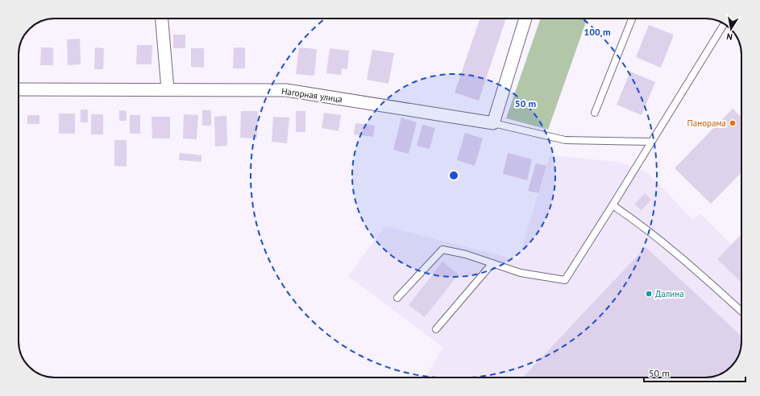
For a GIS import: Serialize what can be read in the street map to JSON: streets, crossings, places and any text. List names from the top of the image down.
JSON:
{
  "streets": {
    "street": ["Нагорная улица"]
  },
  "places": ["Панорама", "Далина"],
  "scale_bar": "50 m",
  "north": "bottom",
  "rings": ["100 m", "50 m"]
}
